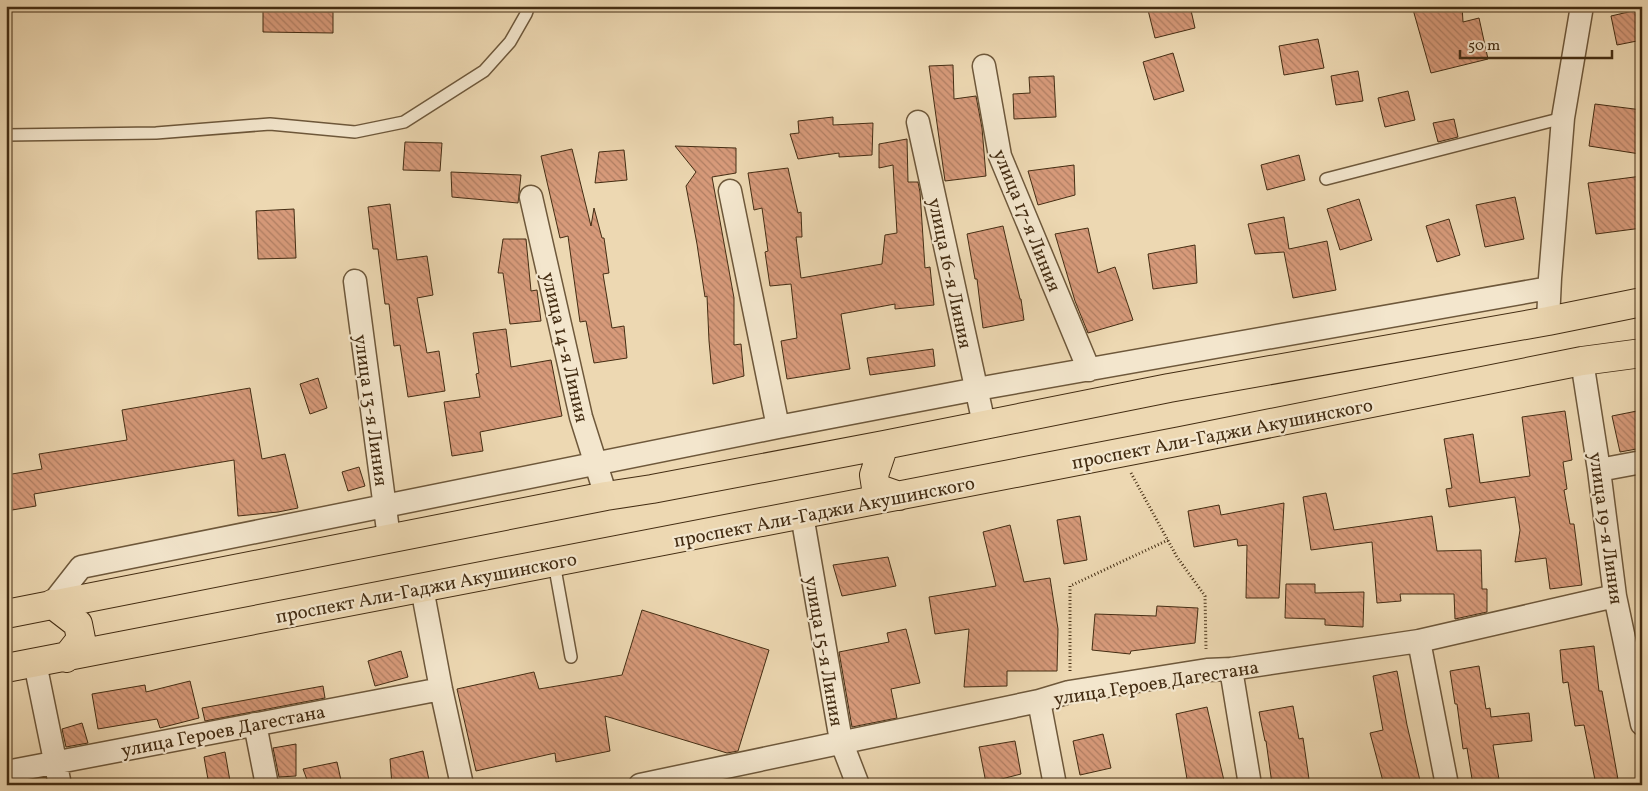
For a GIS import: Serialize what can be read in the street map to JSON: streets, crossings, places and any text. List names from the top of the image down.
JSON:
{
  "streets": {
    "main road": ["проспект Али-Гаджи Акушинского"],
    "street": [
      "улица 17-я Линия",
      "улица 16-я Линия",
      "улица 14-я Линия",
      "улица 13-я Линия",
      "улица 19-я Линия",
      "улица 15-я Линия",
      "улица Героев Дагестана"
    ]
  },
  "crossings": [
    ["проспект Али-Гаджи Акушинского", "улица 19-я Линия"],
    ["проспект Али-Гаджи Акушинского", "улица 15-я Линия"],
    ["улица 19-я Линия", "улица Героев Дагестана"],
    ["улица 15-я Линия", "улица Героев Дагестана"]
  ],
  "scale_bar": "50 m"
}
